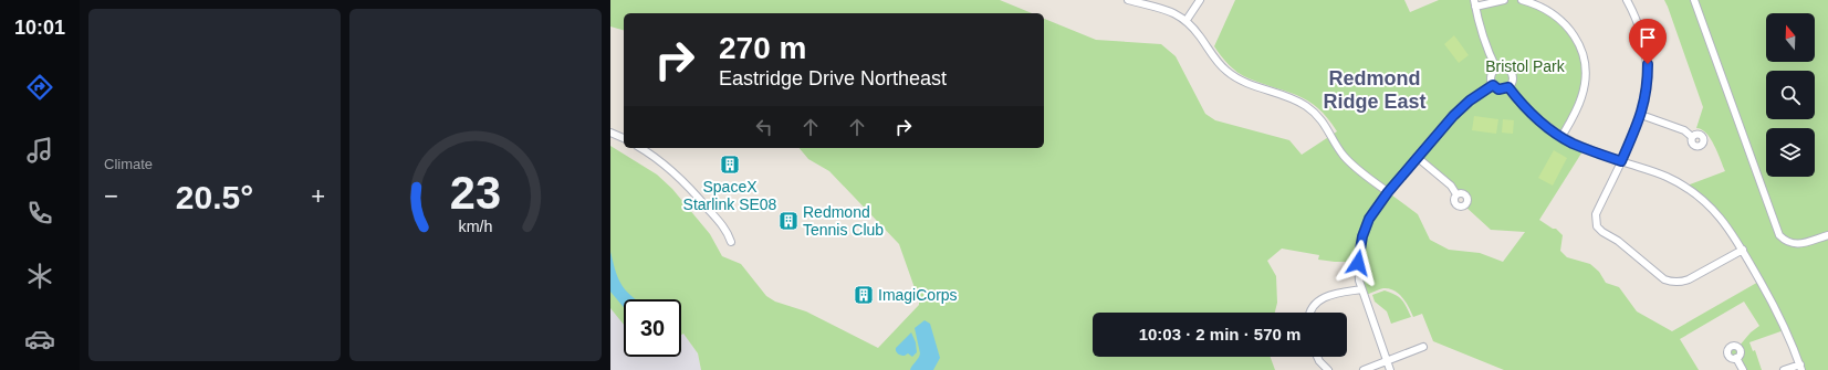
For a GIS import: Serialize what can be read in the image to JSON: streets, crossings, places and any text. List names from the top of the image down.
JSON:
{
  "districts": ["Redmond Ridge East"],
  "parks": ["Bristol Park"],
  "places": {
    "building": ["SpaceX Starlink SE08", "Redmond Tennis Club", "ImagiCorps"]
  },
  "north": "top",
  "page": {
    "tabs": "10:01",
    "tile": "Climate",
    "turn": ["270 m", "Eastridge Drive Northeast"],
    "heat": ["−", "20.5°", "+"],
    "limit": "30",
    "trip": "10:03 · 2 min · 570 m",
    "gauge": ["23", "km/h"]
  }
}
